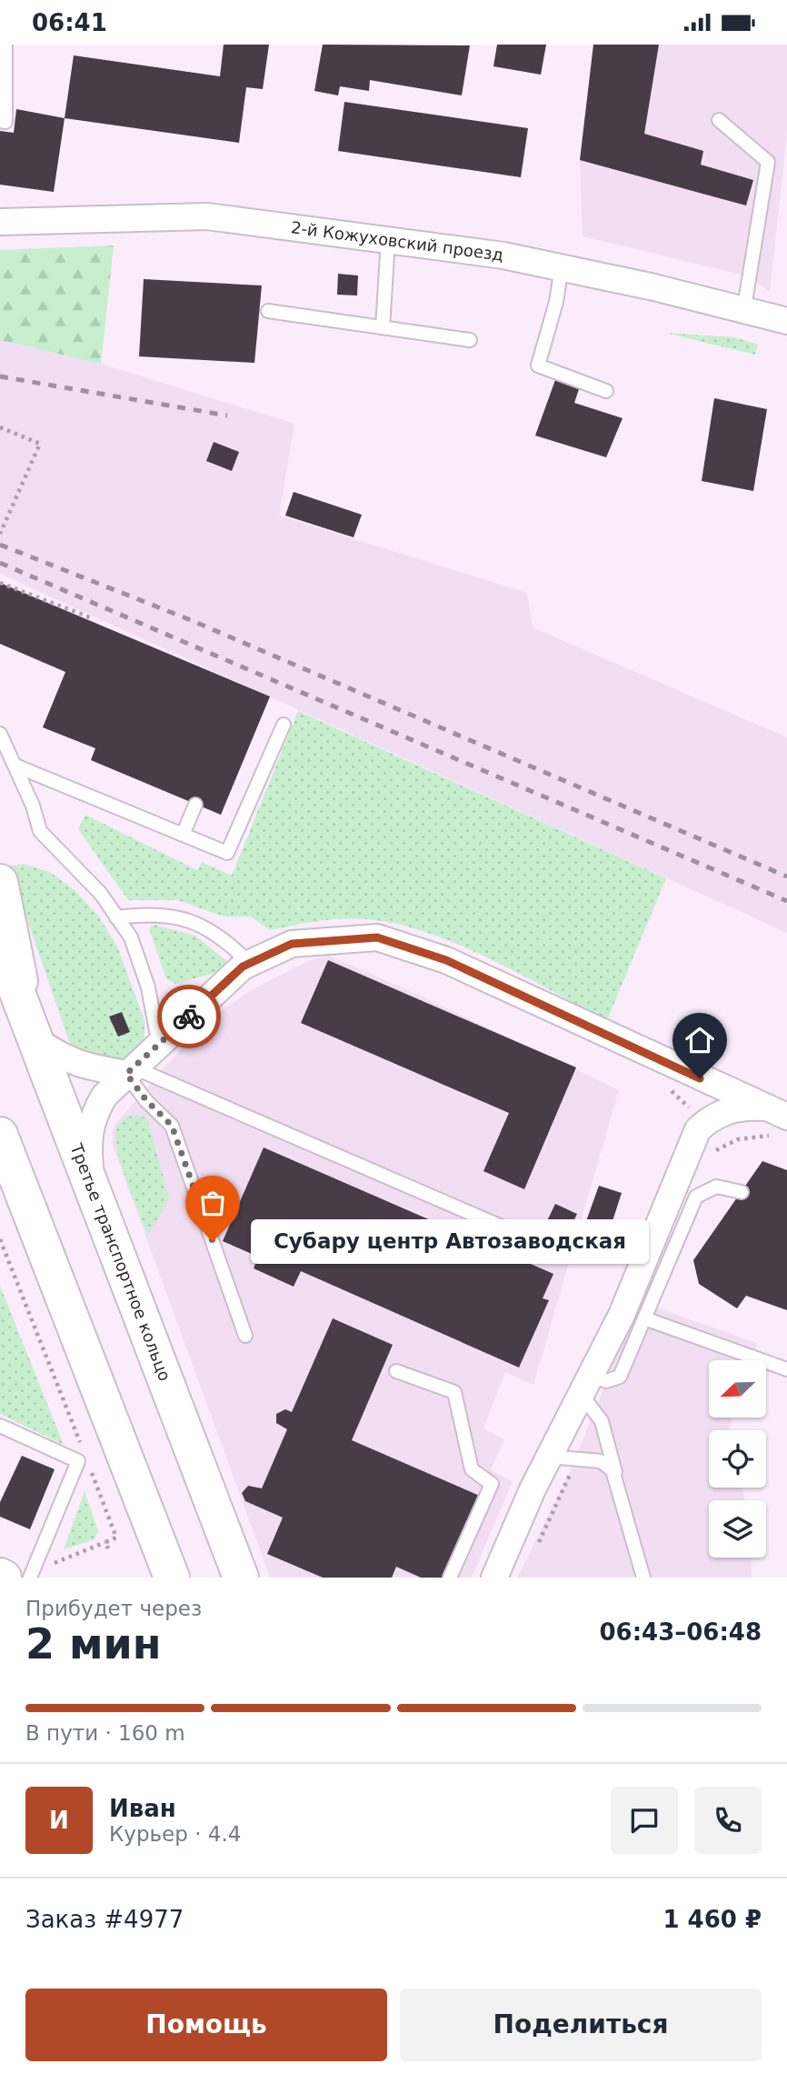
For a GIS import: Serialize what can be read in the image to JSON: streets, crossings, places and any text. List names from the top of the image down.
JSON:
{
  "streets": {
    "main road": ["Третье транспортное кольцо"],
    "street": ["2-й Кожуховский проезд"]
  },
  "places": ["Субару центр Автозаводская"],
  "north": "bottom left",
  "page": {
    "status": "06:41",
    "bubble": "Субару центр Автозаводская",
    "heading": ["2 мин", "Прибудет через", "06:43–06:48"],
    "panel": [
      "Иван",
      "Курьер · 4.4",
      "Заказ #4977",
      "1 460 ₽"
    ],
    "bar": "В пути · 160 m",
    "round": "И",
    "buttons": ["Помощь", "Поделиться"]
  }
}
